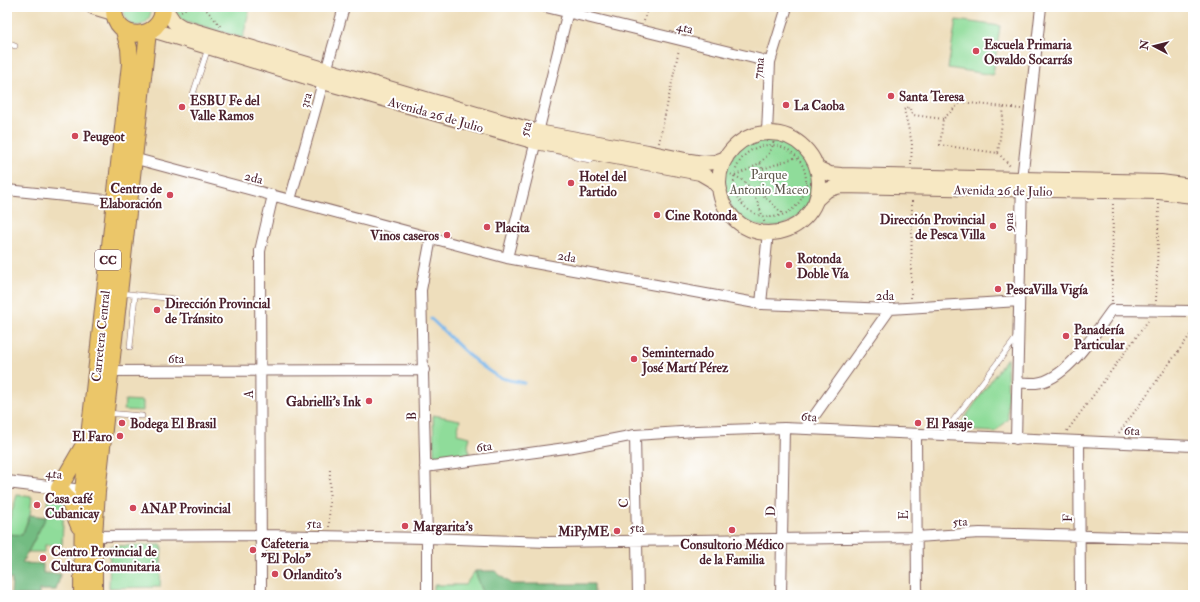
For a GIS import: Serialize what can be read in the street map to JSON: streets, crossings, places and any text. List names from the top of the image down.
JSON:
{
  "streets": {
    "main road": ["Avenida 26 de Julio", "CC", "Carretera Central"],
    "street": [
      "4ta",
      "7ma",
      "3ra",
      "5ta",
      "2da",
      "9na",
      "6ta",
      "A",
      "B",
      "C",
      "D",
      "E",
      "F"
    ]
  },
  "crossings": [
    ["4ta", "7ma"],
    ["4ta", "5ta"],
    ["4ta", "Carretera Central"],
    ["3ra", "Avenida 26 de Julio"],
    ["3ra", "2da"],
    ["Avenida 26 de Julio", "5ta"],
    ["Avenida 26 de Julio", "9na"],
    ["Avenida 26 de Julio", "CC"],
    ["Avenida 26 de Julio", "Carretera Central"],
    ["5ta", "2da"],
    ["5ta", "Carretera Central"],
    ["5ta", "A"],
    ["5ta", "B"],
    ["5ta", "C"],
    ["5ta", "D"],
    ["5ta", "E"],
    ["5ta", "F"],
    ["2da", "9na"],
    ["2da", "Carretera Central"],
    ["2da", "A"],
    ["2da", "B"],
    ["9na", "6ta"],
    ["CC", "Carretera Central"],
    ["Carretera Central", "6ta"],
    ["6ta", "A"],
    ["6ta", "B"],
    ["6ta", "C"],
    ["6ta", "D"],
    ["6ta", "E"],
    ["6ta", "F"]
  ],
  "parks": ["Parque Antonio Maceo"],
  "places": [
    "Escuela Primaria Osvaldo Socarrás",
    "Santa Teresa",
    "La Caoba",
    "ESBU Fe del Valle Ramos",
    "Peugeot",
    "Hotel del Partido",
    "Centro de Elaboración",
    "Cine Rotonda",
    "Dirección Provincial de Pesca Villa",
    "Placita",
    "Vinos caseros",
    "Rotonda Doble Vía",
    "PescaVilla Vigía",
    "Dirección Provincial de Tránsito",
    "Panadería Particular",
    "Seminternado José Martí Pérez",
    "Gabrielli’s Ink",
    "Bodega El Brasil",
    "El Pasaje",
    "El Faro",
    "Casa café Cubanicay",
    "ANAP Provincial",
    "Margarita's",
    "Consultorio Médico de la Familia",
    "MiPyME",
    "Cafeteria \"El Polo\"",
    "Centro Provincial de Cultura Comunitaria",
    "Orlandito's"
  ],
  "north": "left"
}
